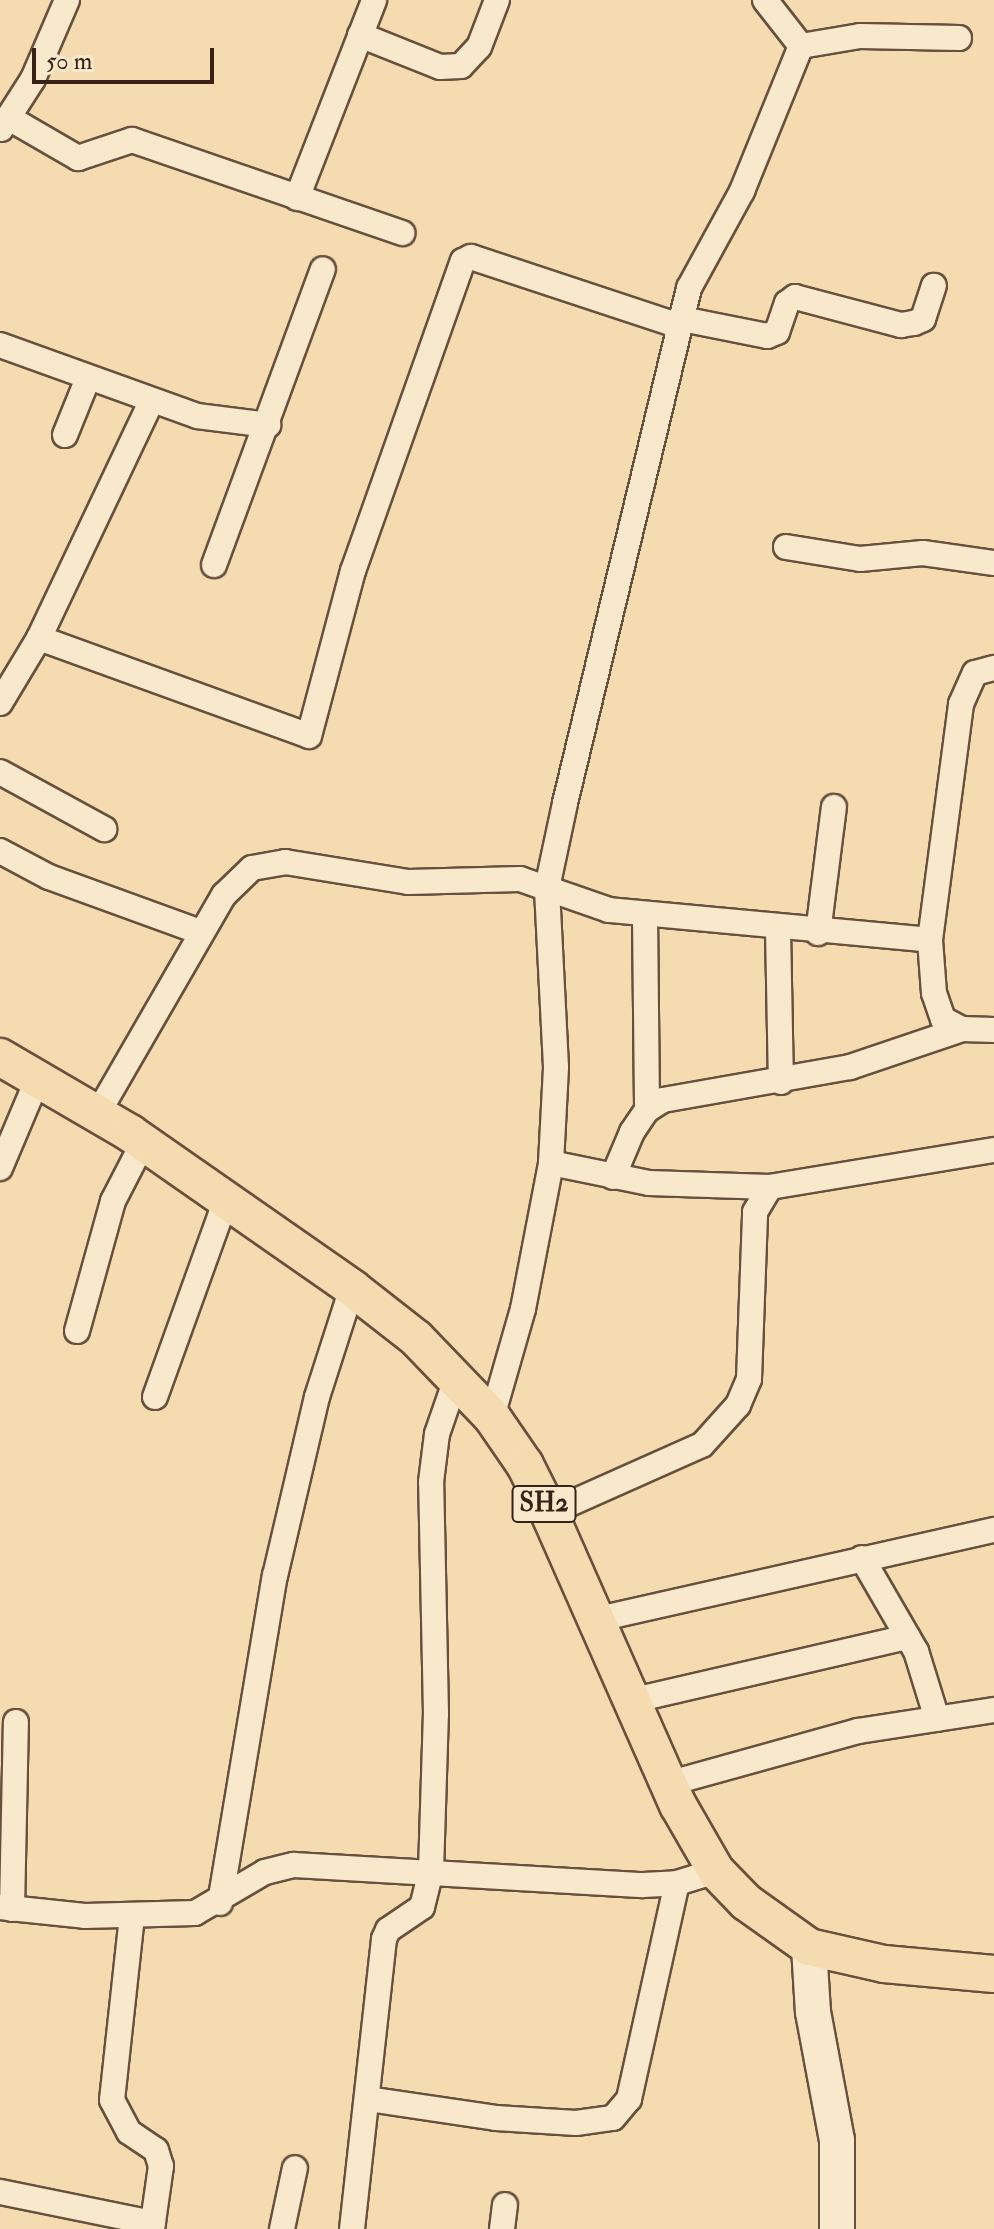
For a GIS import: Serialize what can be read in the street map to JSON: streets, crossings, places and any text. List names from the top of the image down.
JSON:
{
  "streets": {
    "main road": ["SH2"]
  },
  "scale_bar": "50 m"
}
